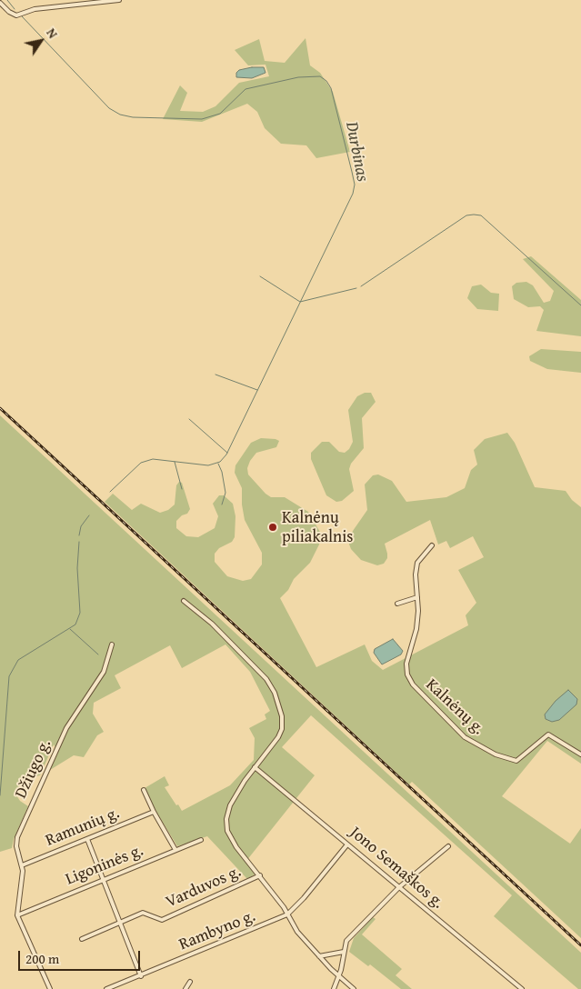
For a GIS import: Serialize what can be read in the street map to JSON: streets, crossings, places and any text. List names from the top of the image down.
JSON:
{
  "streets": {
    "street": [
      "Kalnėnų g.",
      "Džiugo g.",
      "Ramunių g.",
      "Ligoninės g.",
      "Jono Semaškos g.",
      "Varduvos g.",
      "Rambyno g."
    ]
  },
  "crossings": [
    ["Džiugo g.", "Ramunių g."],
    ["Džiugo g.", "Ligoninės g."]
  ],
  "water": ["Durbinas"],
  "places": ["Kalnėnų piliakalnis"],
  "scale_bar": "200 m",
  "north": "top right"
}
